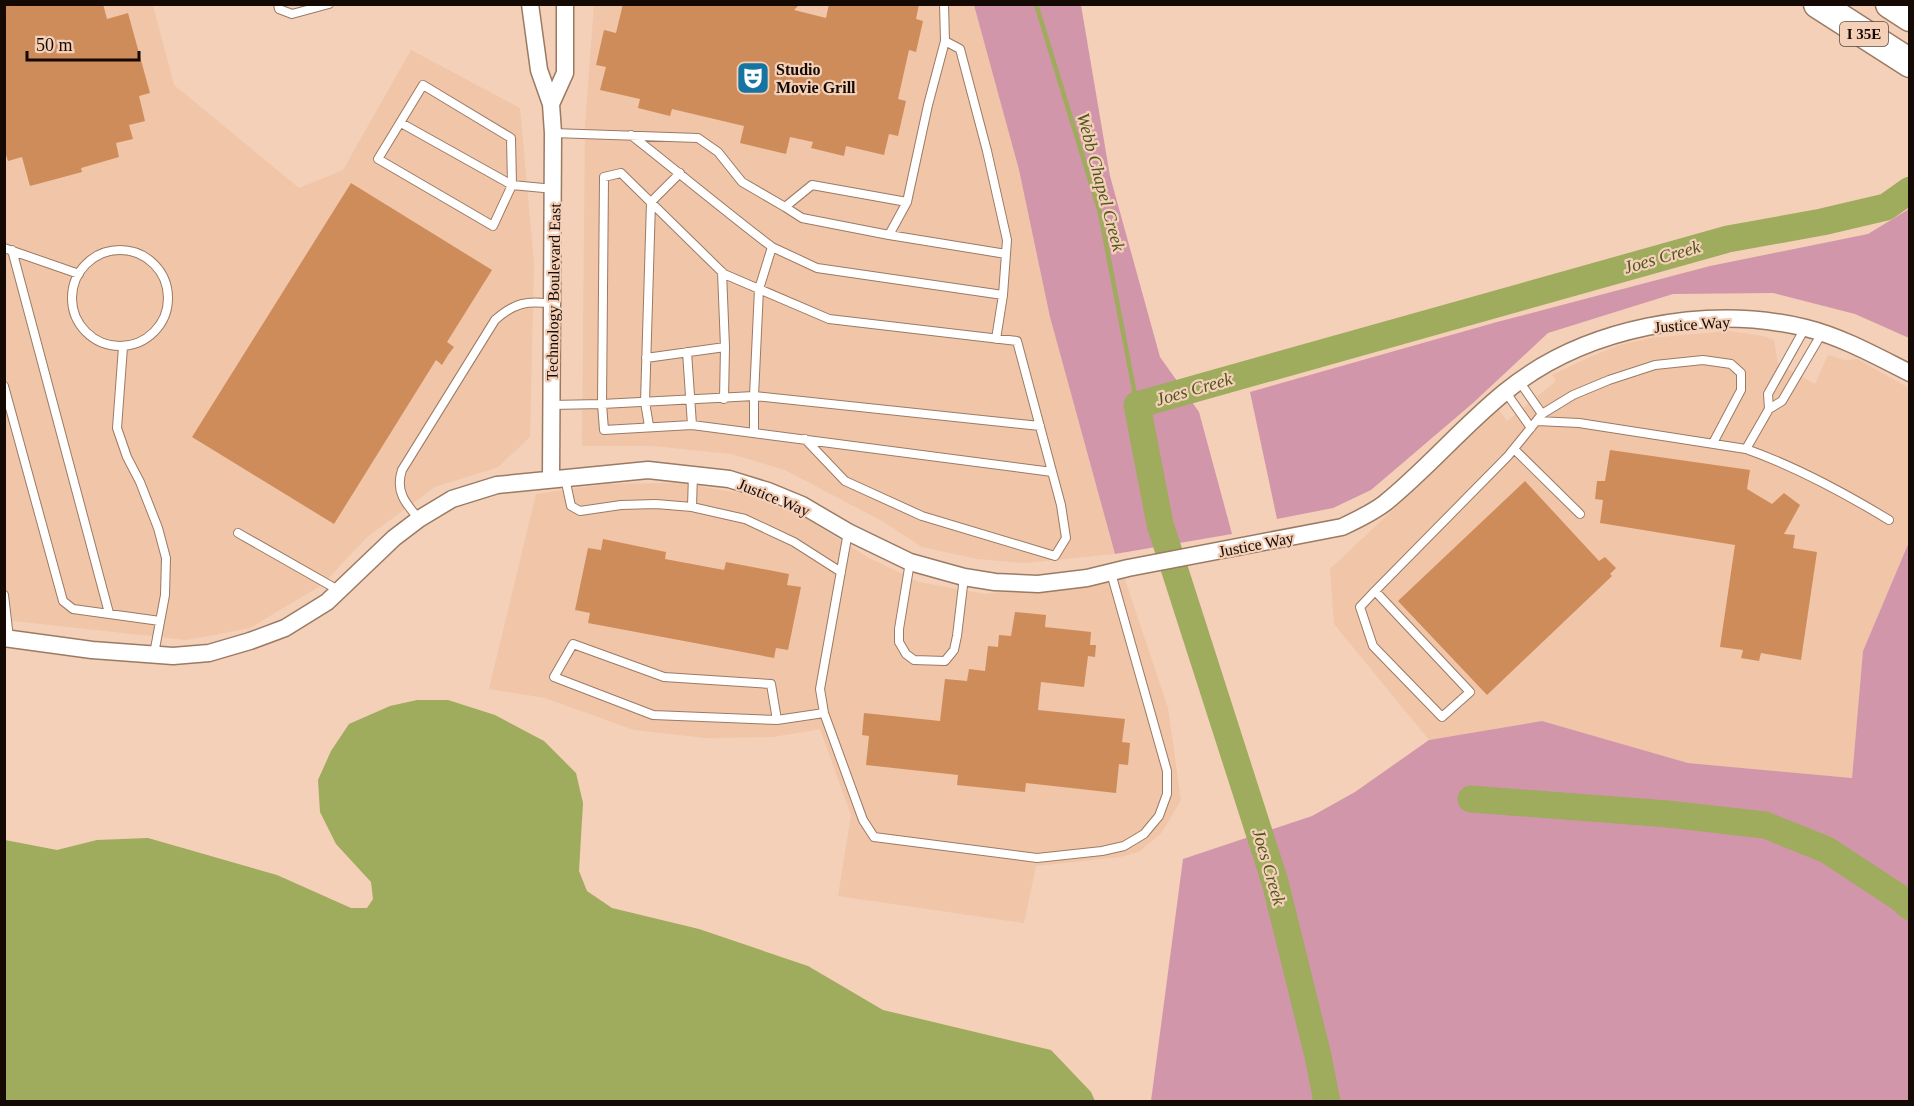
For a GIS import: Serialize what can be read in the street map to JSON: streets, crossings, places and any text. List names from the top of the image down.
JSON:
{
  "streets": {
    "highway": ["I 35E"],
    "street": ["Technology Boulevard East", "Justice Way"]
  },
  "crossings": [
    ["Technology Boulevard East", "Justice Way"]
  ],
  "water": ["Webb Chapel Creek", "Joes Creek"],
  "places": {
    "theatre": ["Studio Movie Grill"]
  },
  "scale_bar": "50 m"
}
